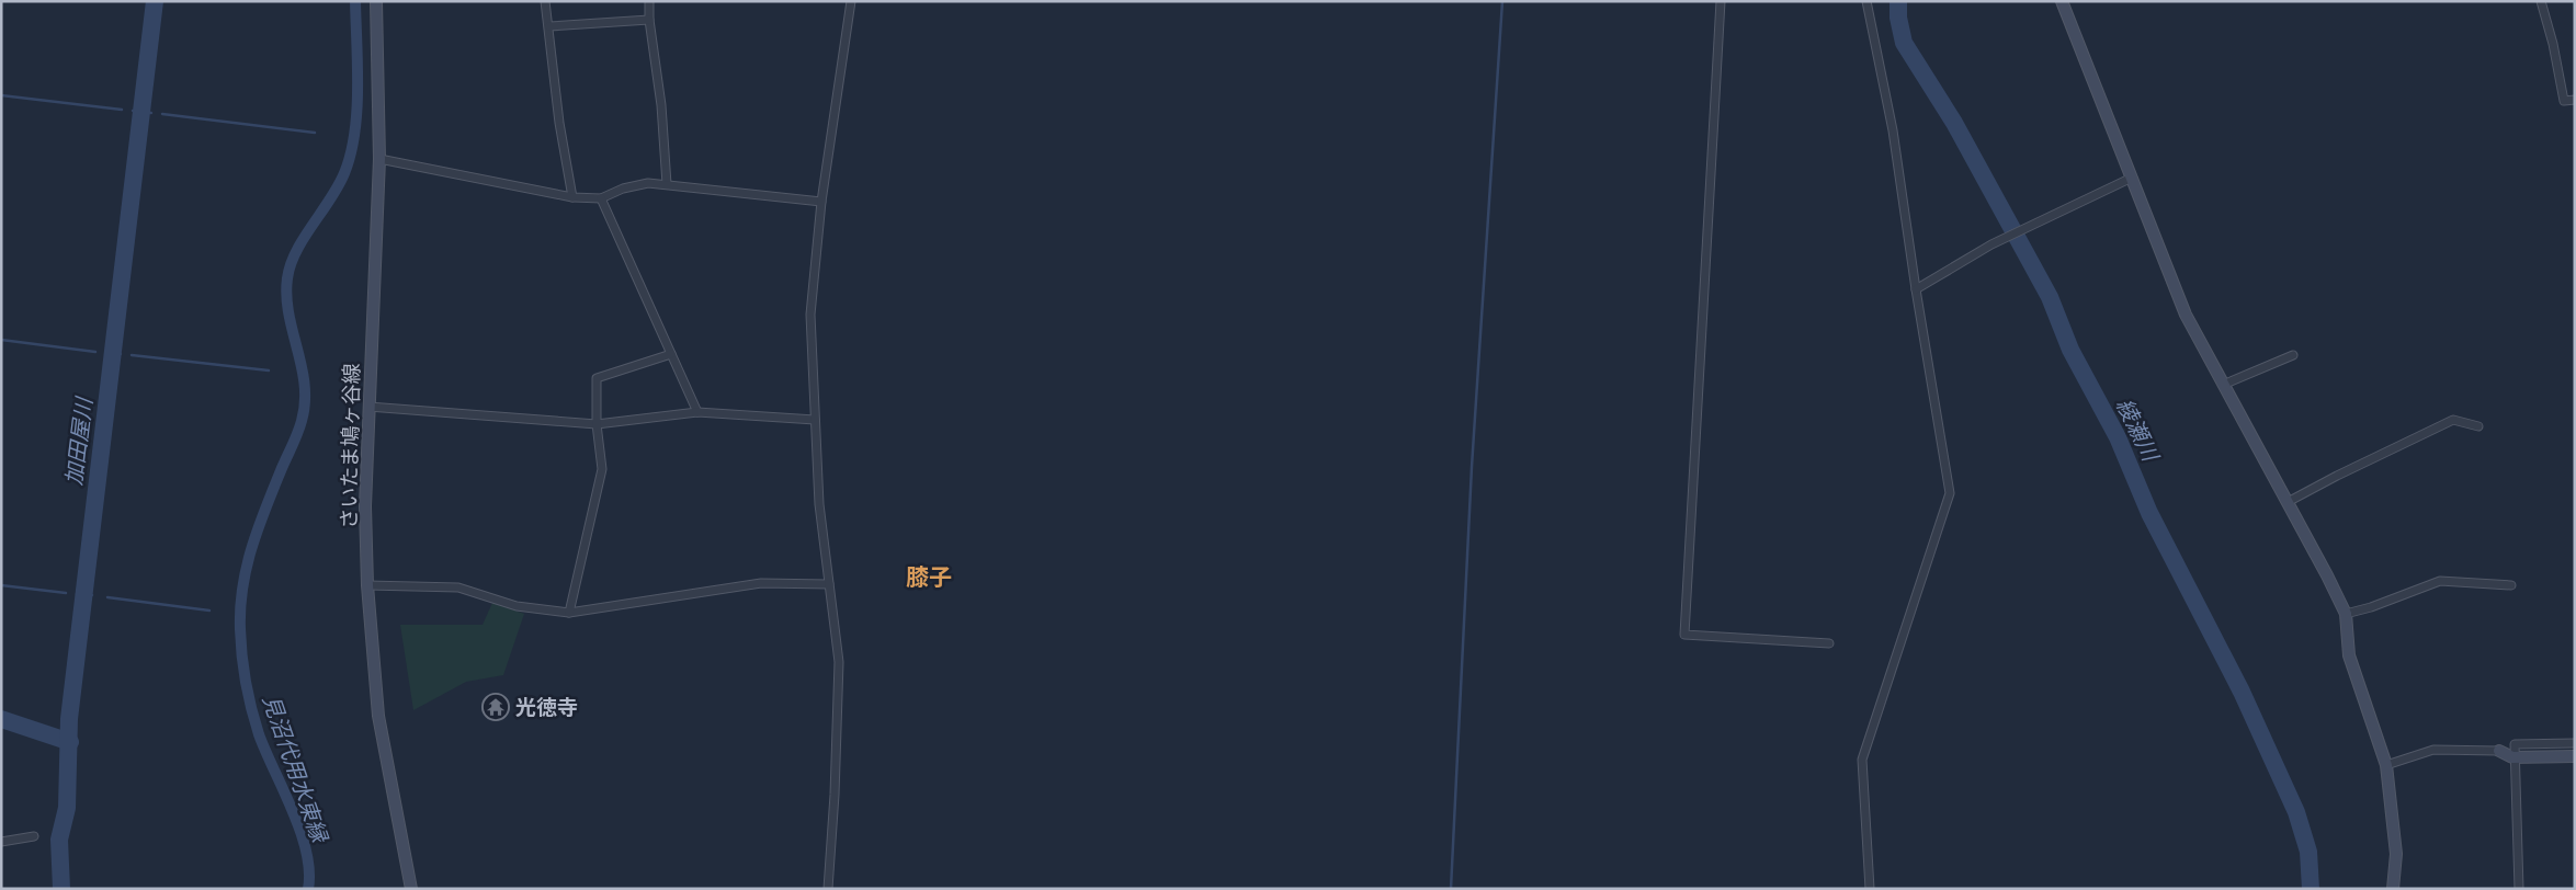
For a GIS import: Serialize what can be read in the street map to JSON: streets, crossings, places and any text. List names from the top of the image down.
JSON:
{
  "streets": {
    "street": ["さいたま鳩ヶ谷線"]
  },
  "districts": ["膝子"],
  "water": ["綾瀬川", "加田屋川", "見沼代用水東縁"],
  "places": {
    "temple": ["光徳寺"]
  }
}
